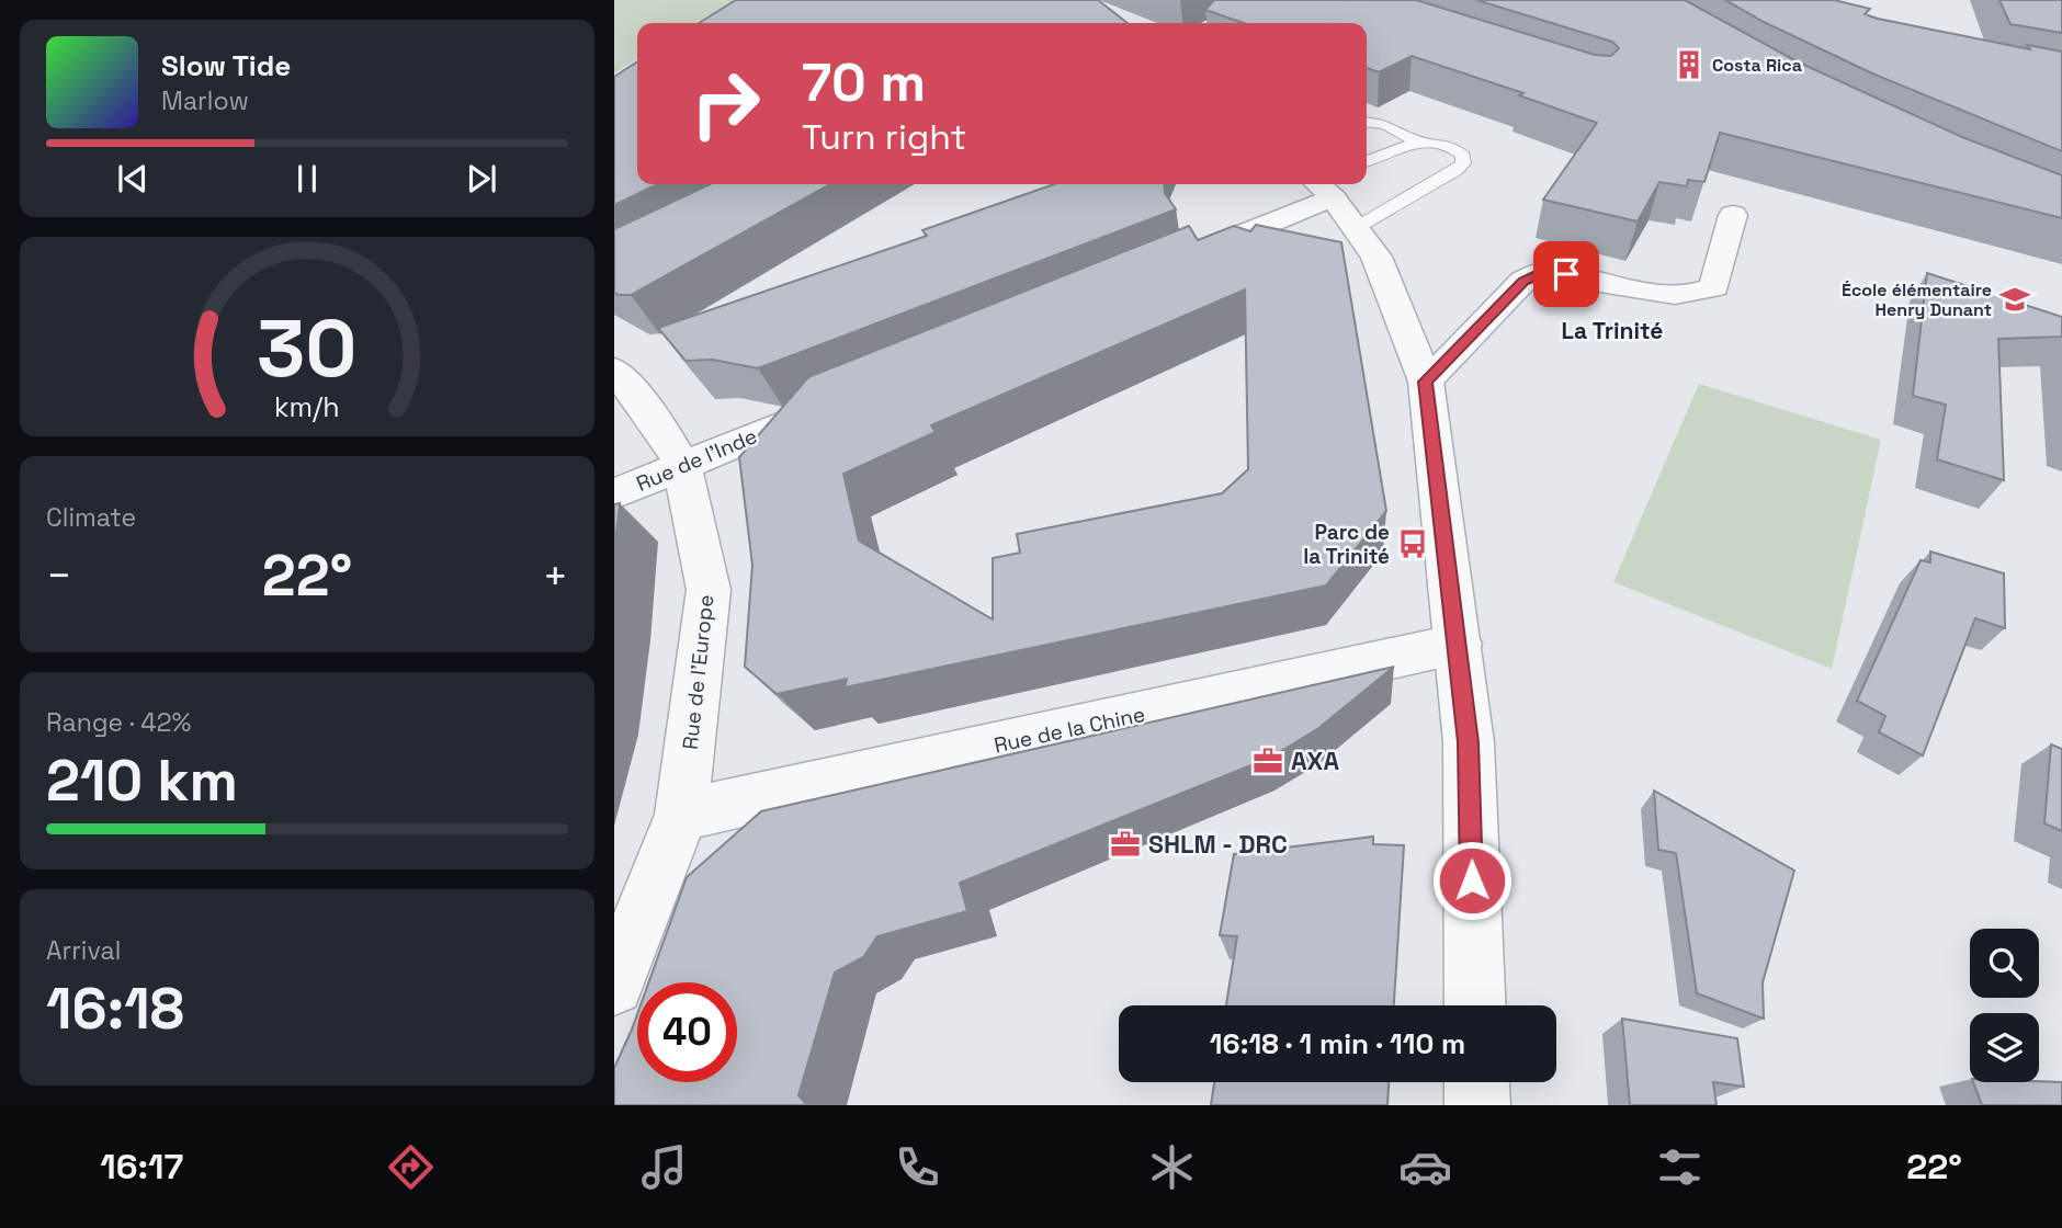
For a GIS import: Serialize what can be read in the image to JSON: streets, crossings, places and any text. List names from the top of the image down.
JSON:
{
  "streets": {
    "street": ["Rue de l'Inde", "Rue de l'Europe", "Rue de la Chine"]
  },
  "crossings": [
    ["Rue de l'Inde", "Rue de l'Europe"],
    ["Rue de l'Europe", "Rue de la Chine"]
  ],
  "districts": ["La Trinité"],
  "places": {
    "building": ["Costa Rica"],
    "school or university": ["École élémentaire Henry Dunant"],
    "bus stop": ["Parc de la Trinité"],
    "office": ["AXA", "SHLM - DRC"]
  },
  "page": {
    "turn": ["70 m", "Turn right"],
    "song": ["Slow Tide", "Marlow"],
    "tile": [
      "Climate",
      ["Range · 42%", "210 km"],
      ["Arrival", "16:18"]
    ],
    "heat": ["−", "22°", "+"],
    "limit": "40",
    "trip": "16:18 · 1 min · 110 m",
    "tabs": ["16:17", "22°"],
    "gauge": ["30", "km/h"]
  }
}
